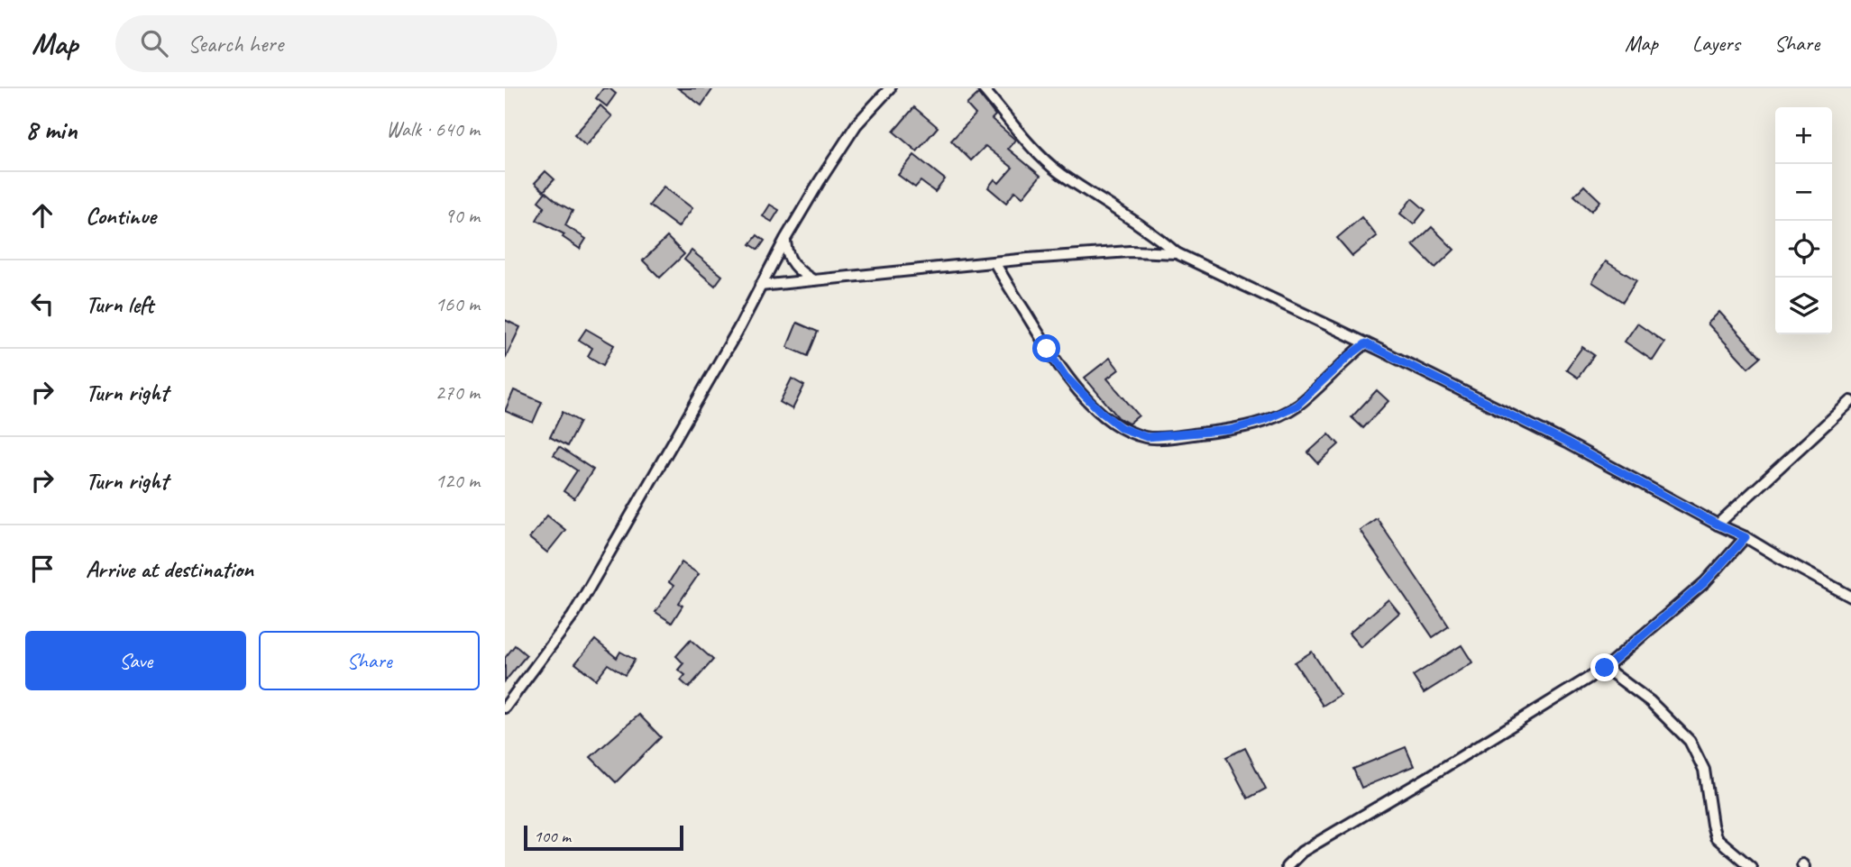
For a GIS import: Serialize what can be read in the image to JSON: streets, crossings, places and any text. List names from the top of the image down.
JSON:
{
  "scale_bar": "100 m",
  "page": {
    "header": "Map",
    "search": "Search here",
    "nav": ["Map", "Layers", "Share"],
    "heading": ["8 min", "Walk · 640 m"],
    "map_buttons": ["+", "−"],
    "list": [
      ["Continue", "90 m"],
      ["Turn left", "160 m"],
      ["Turn right", "270 m"],
      ["Turn right", "120 m"],
      "Arrive at destination"
    ],
    "buttons": ["Save", "Share"],
    "scale": "100 m"
  }
}
